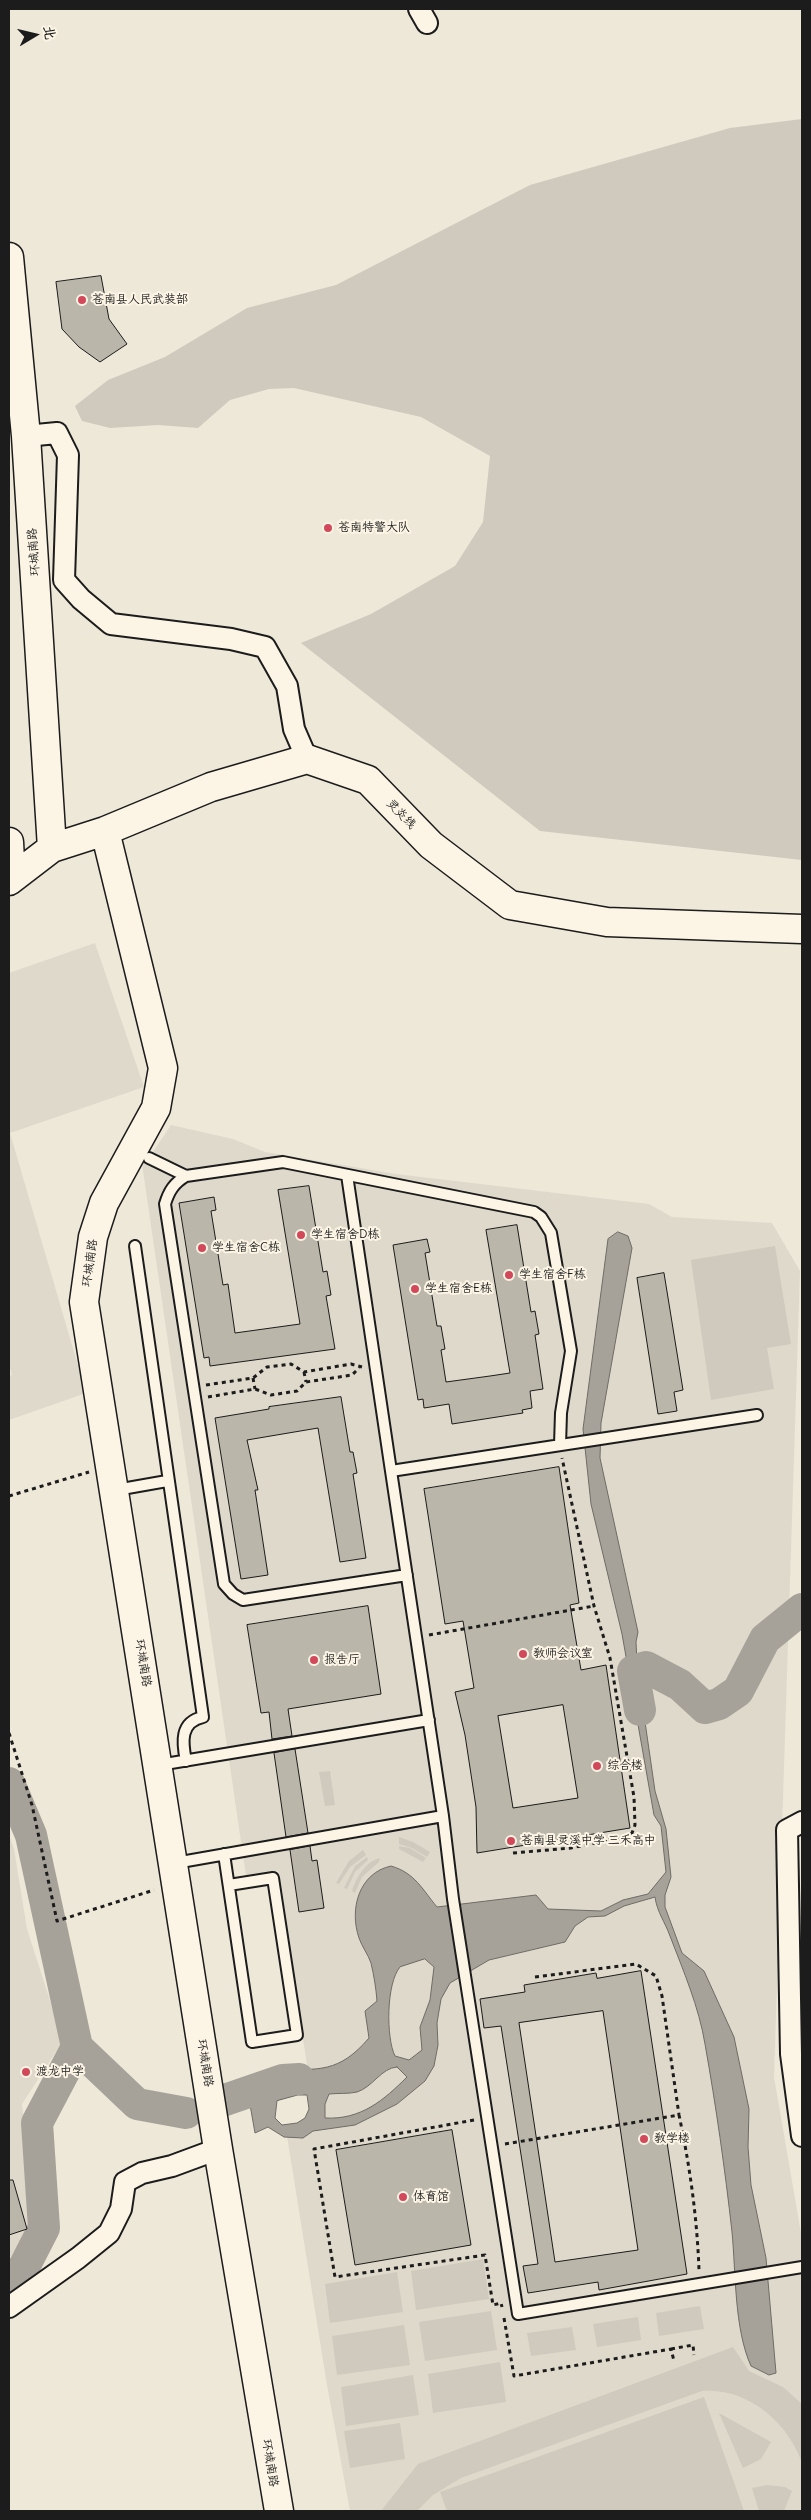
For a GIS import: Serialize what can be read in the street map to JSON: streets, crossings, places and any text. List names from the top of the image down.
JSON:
{
  "streets": {
    "main road": ["环城南路", "灵炎线"]
  },
  "places": [
    "苍南县人民武装部",
    "苍南特警大队",
    "学生宿舍D栋",
    "学生宿舍C栋",
    "学生宿舍F栋",
    "学生宿舍E栋",
    "教师会议室",
    "报告厅",
    "综合楼",
    "苍南县灵溪中学·三禾高中",
    "渡龙中学",
    "教学楼",
    "体育馆"
  ],
  "north": "right"
}
